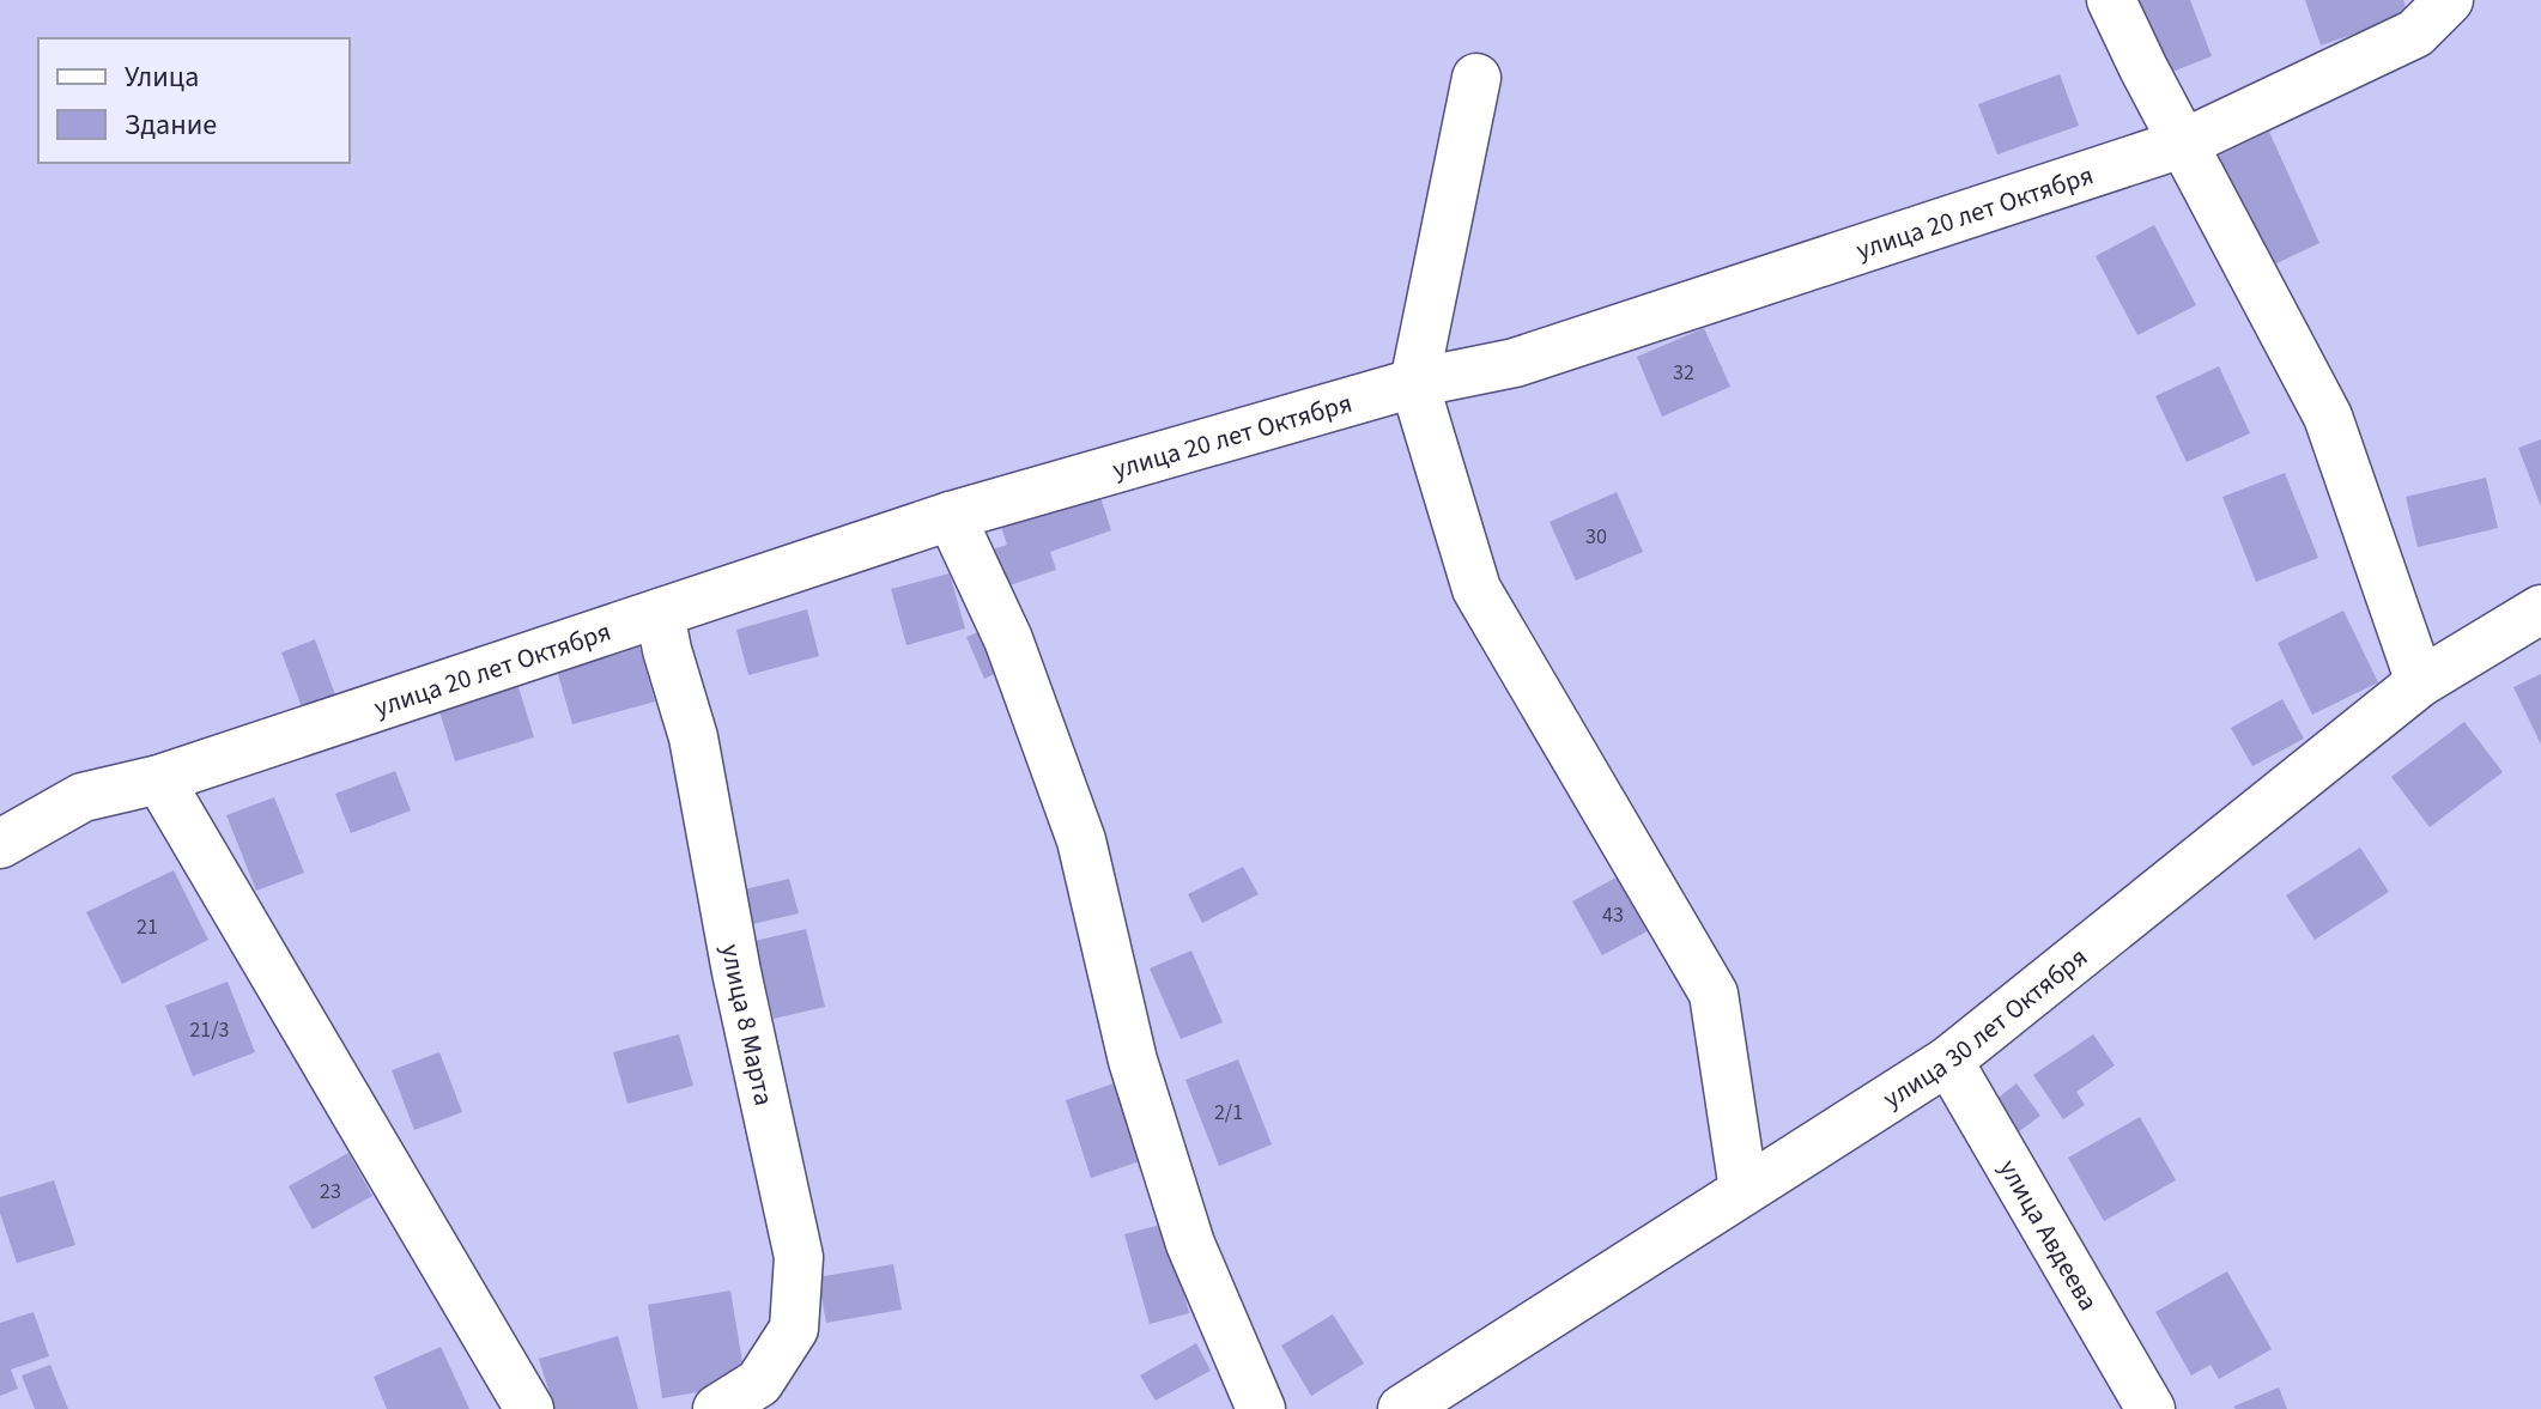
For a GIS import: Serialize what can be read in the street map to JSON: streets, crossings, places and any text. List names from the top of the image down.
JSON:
{
  "streets": {
    "street": [
      "улица 20 лет Октября",
      "улица 8 Марта",
      "улица 30 лет Октября",
      "улица Авдеева"
    ]
  },
  "crossings": [
    ["улица 20 лет Октября", "улица 8 Марта"],
    ["улица 30 лет Октября", "улица Авдеева"]
  ],
  "house_numbers": [
    "32",
    "30",
    "43",
    "21",
    "21/3",
    "2/1",
    "23"
  ],
  "legend": ["Улица", "Здание"]
}
